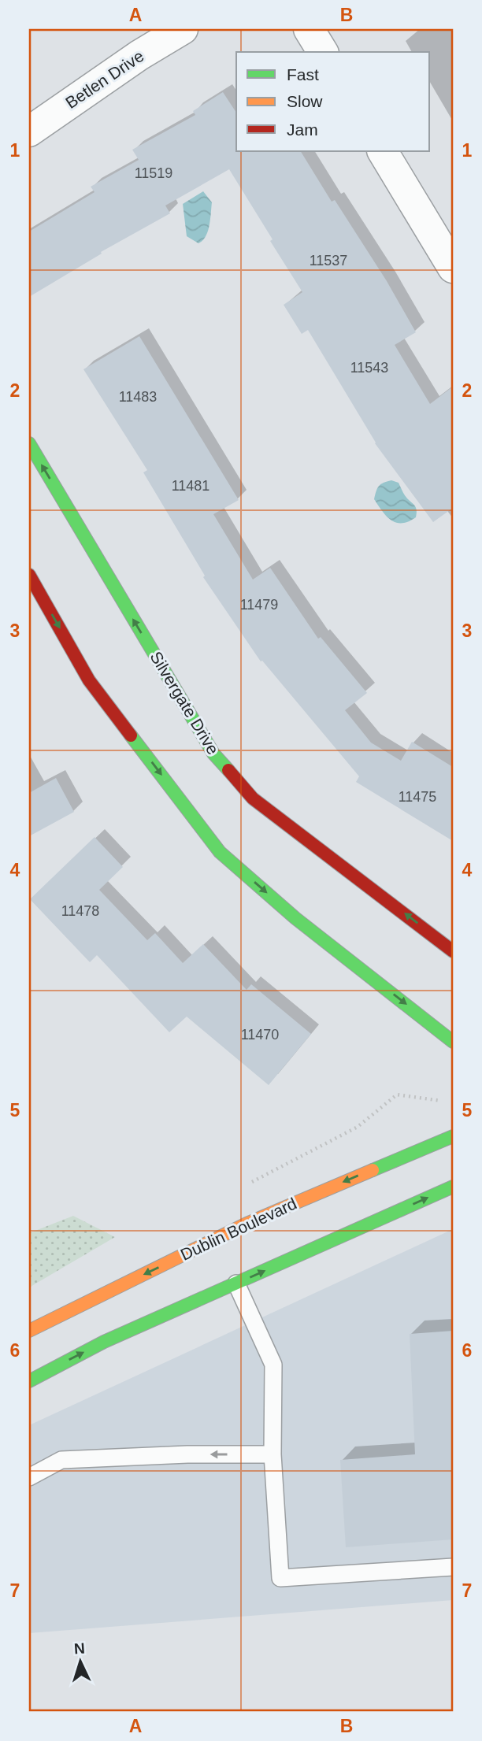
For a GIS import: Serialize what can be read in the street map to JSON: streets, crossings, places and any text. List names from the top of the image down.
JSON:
{
  "streets": {
    "street": ["Betlen Drive", "Silvergate Drive", "Dublin Boulevard"]
  },
  "house_numbers": [
    "11519",
    "11537",
    "11543",
    "11483",
    "11481",
    "11479",
    "11475",
    "11478",
    "11470"
  ],
  "legend": ["Fast", "Slow", "Jam"],
  "north": "top",
  "grid": {
    "columns": ["A", "B"],
    "rows": [
      "1",
      "2",
      "3",
      "4",
      "5",
      "6",
      "7"
    ]
  }
}
